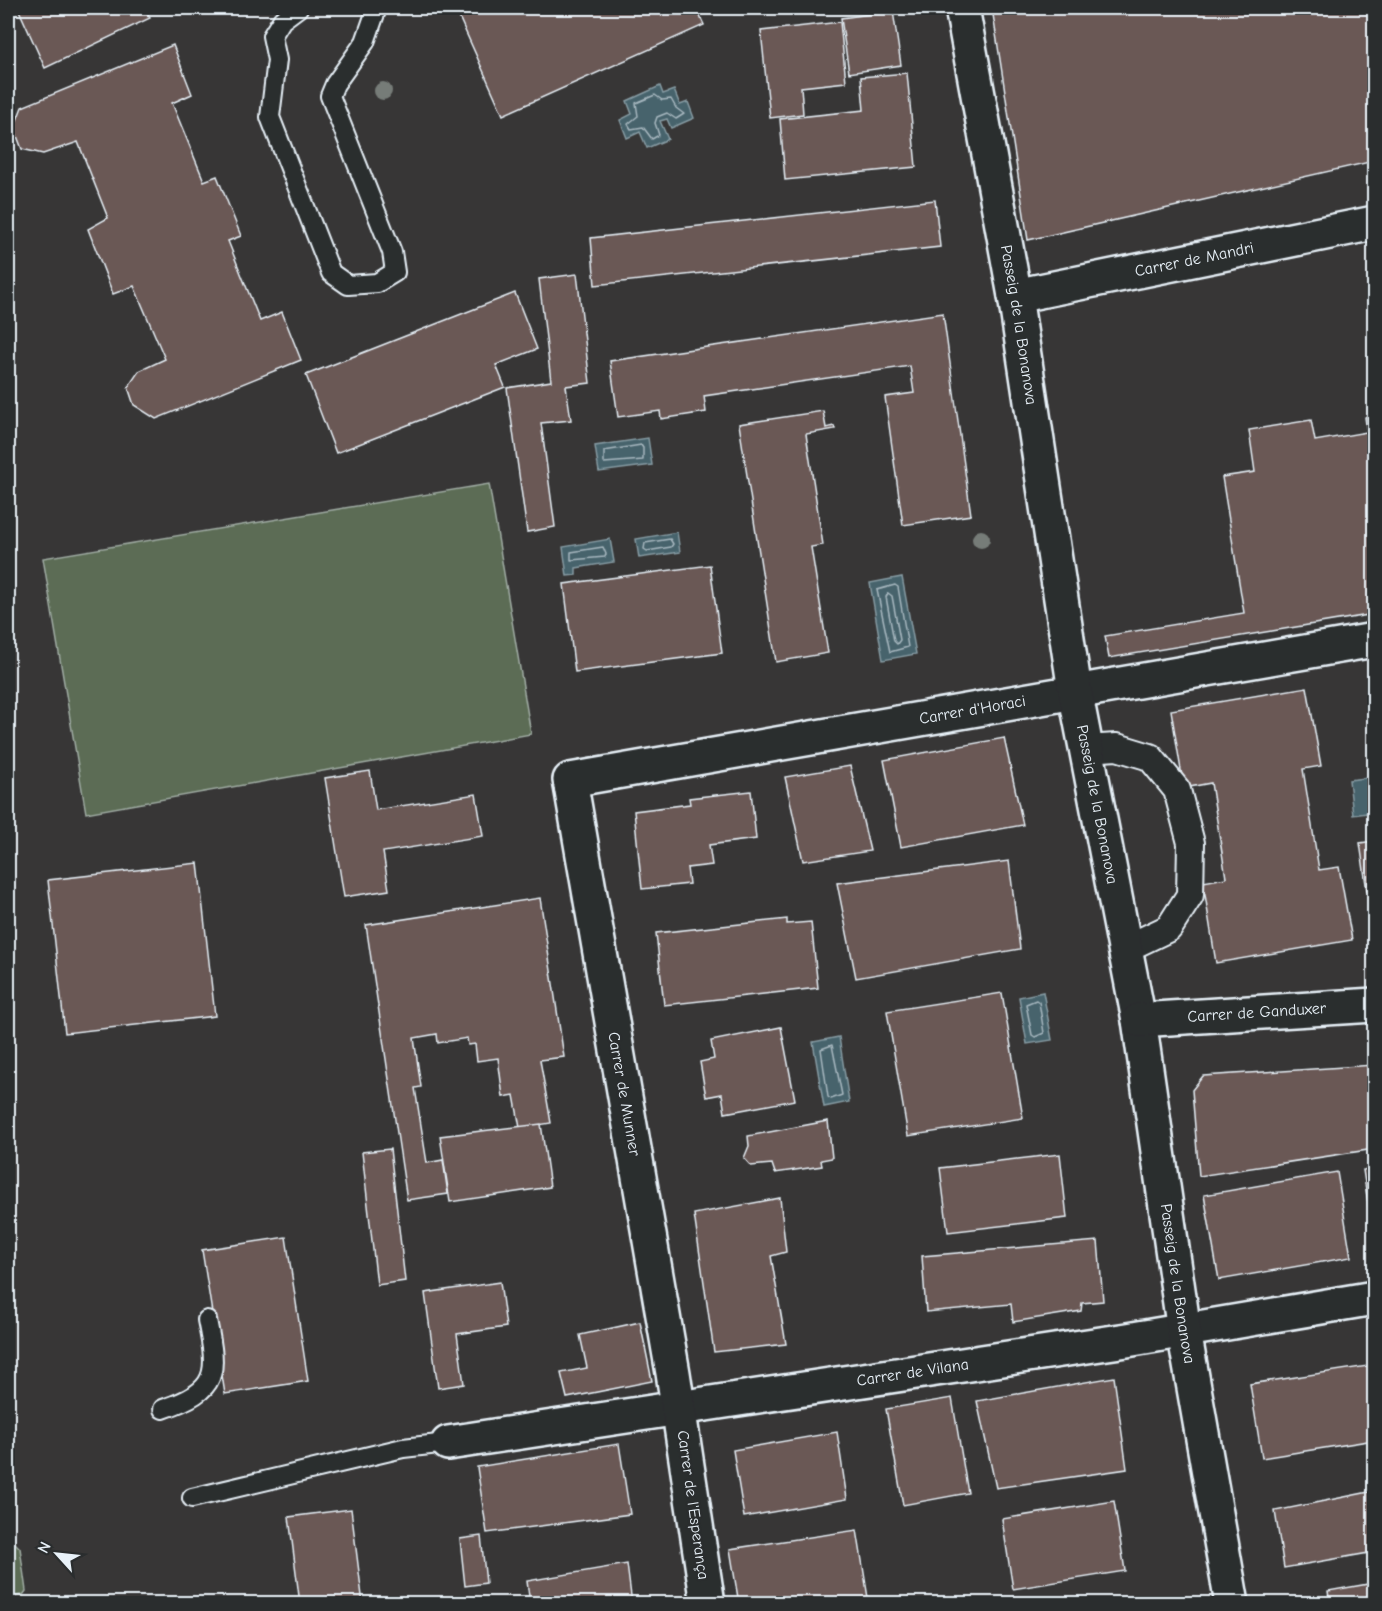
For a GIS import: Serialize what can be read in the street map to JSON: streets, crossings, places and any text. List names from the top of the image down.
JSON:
{
  "streets": {
    "street": [
      "Carrer de Mandri",
      "Passeig de la Bonanova",
      "Carrer d'Horaci",
      "Carrer de Ganduxer",
      "Carrer de Munner",
      "Carrer de Vilana",
      "Carrer de l'Esperança"
    ]
  },
  "crossings": [
    ["Carrer de Mandri", "Passeig de la Bonanova"],
    ["Passeig de la Bonanova", "Carrer d'Horaci"],
    ["Passeig de la Bonanova", "Carrer de Ganduxer"],
    ["Passeig de la Bonanova", "Carrer de Vilana"],
    ["Carrer d'Horaci", "Carrer de Munner"],
    ["Carrer de Munner", "Carrer de Vilana"],
    ["Carrer de Munner", "Carrer de l'Esperança"],
    ["Carrer de Vilana", "Carrer de l'Esperança"]
  ],
  "north": "top left"
}
